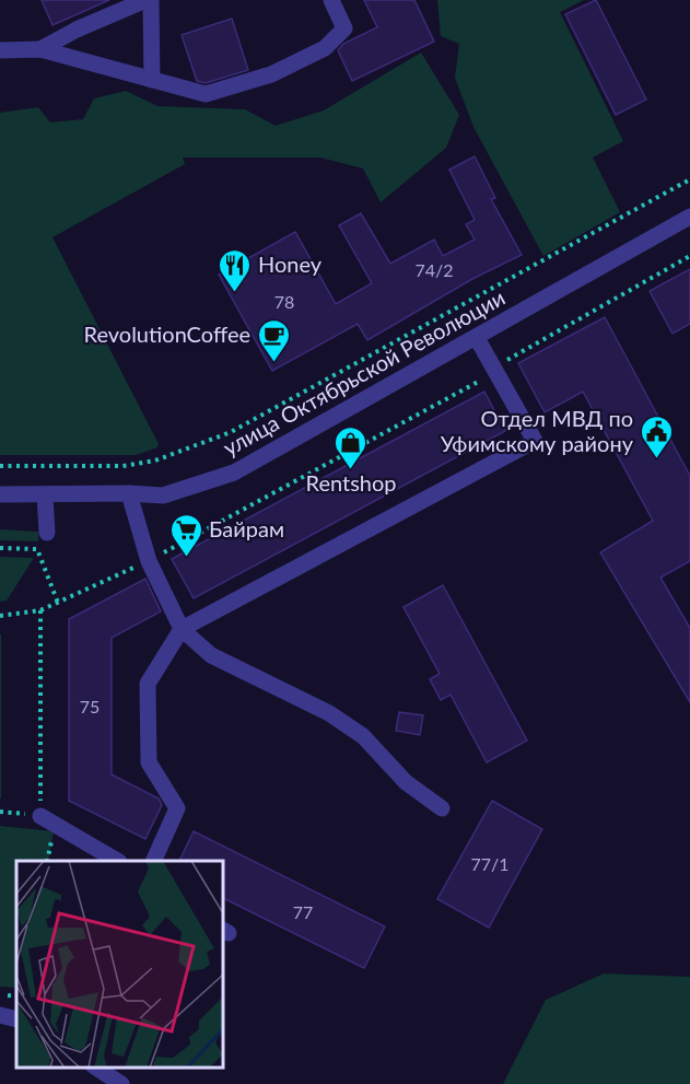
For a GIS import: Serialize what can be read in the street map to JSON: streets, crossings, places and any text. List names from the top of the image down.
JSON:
{
  "streets": {
    "street": ["улица Октябрьской Революции"]
  },
  "places": {
    "restaurant": ["Honey"],
    "cafe": ["RevolutionCoffee"],
    "public building": ["Отдел МВД по Уфимскому району"],
    "shop": ["Rentshop"],
    "supermarket": ["Байрам"]
  },
  "house_numbers": [
    "74/2",
    "78",
    "75",
    "77/1",
    "77"
  ]
}
